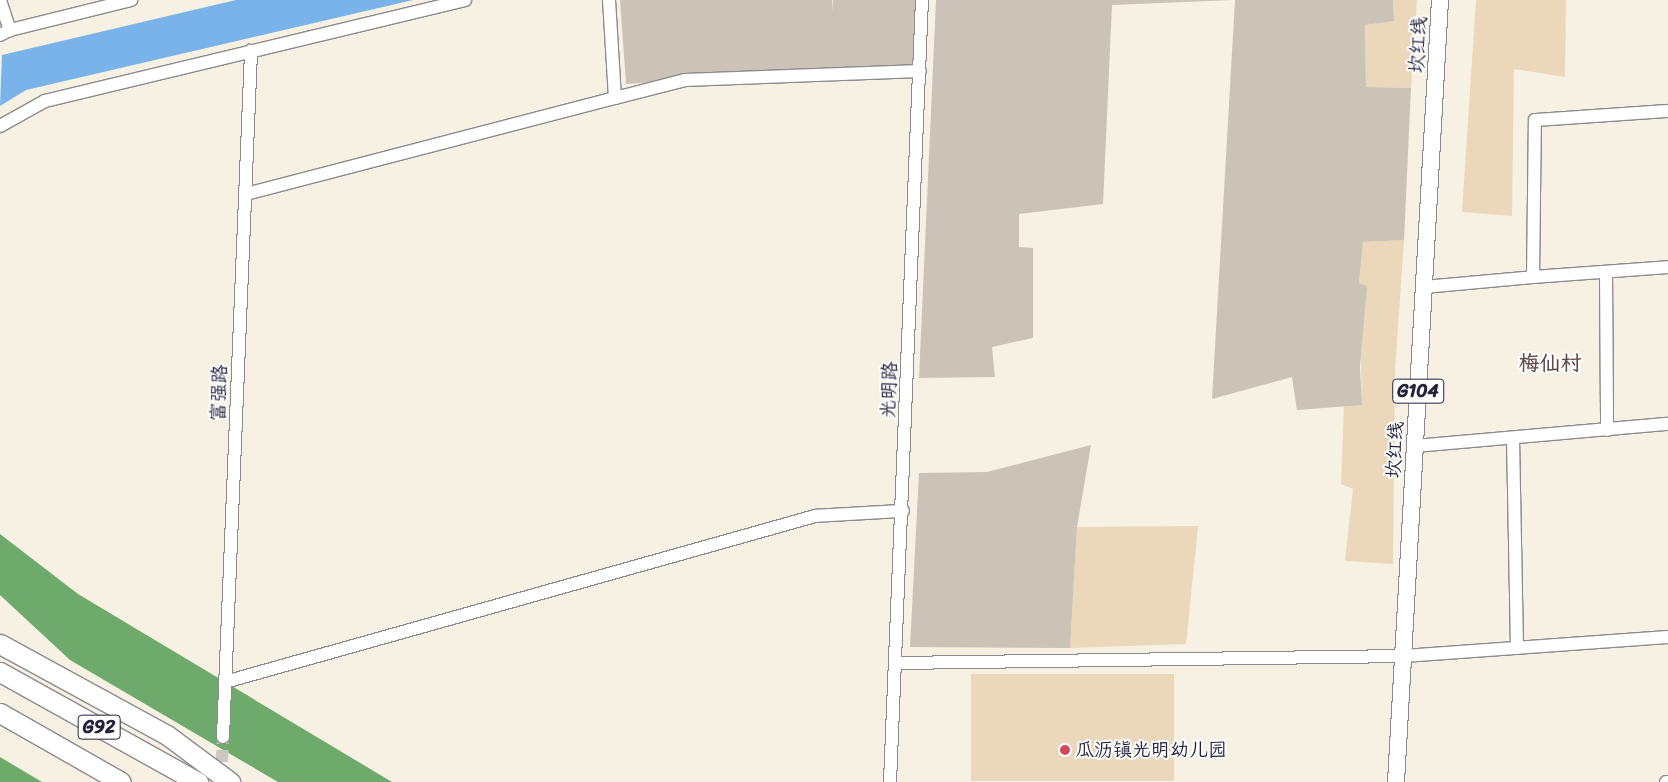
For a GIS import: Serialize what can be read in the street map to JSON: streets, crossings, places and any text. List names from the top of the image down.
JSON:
{
  "streets": {
    "highway": ["G92"],
    "main road": ["坎红线", "G104"],
    "street": ["光明路", "富强路"]
  },
  "districts": ["梅仙村"],
  "places": ["瓜沥镇光明幼儿园"]
}
